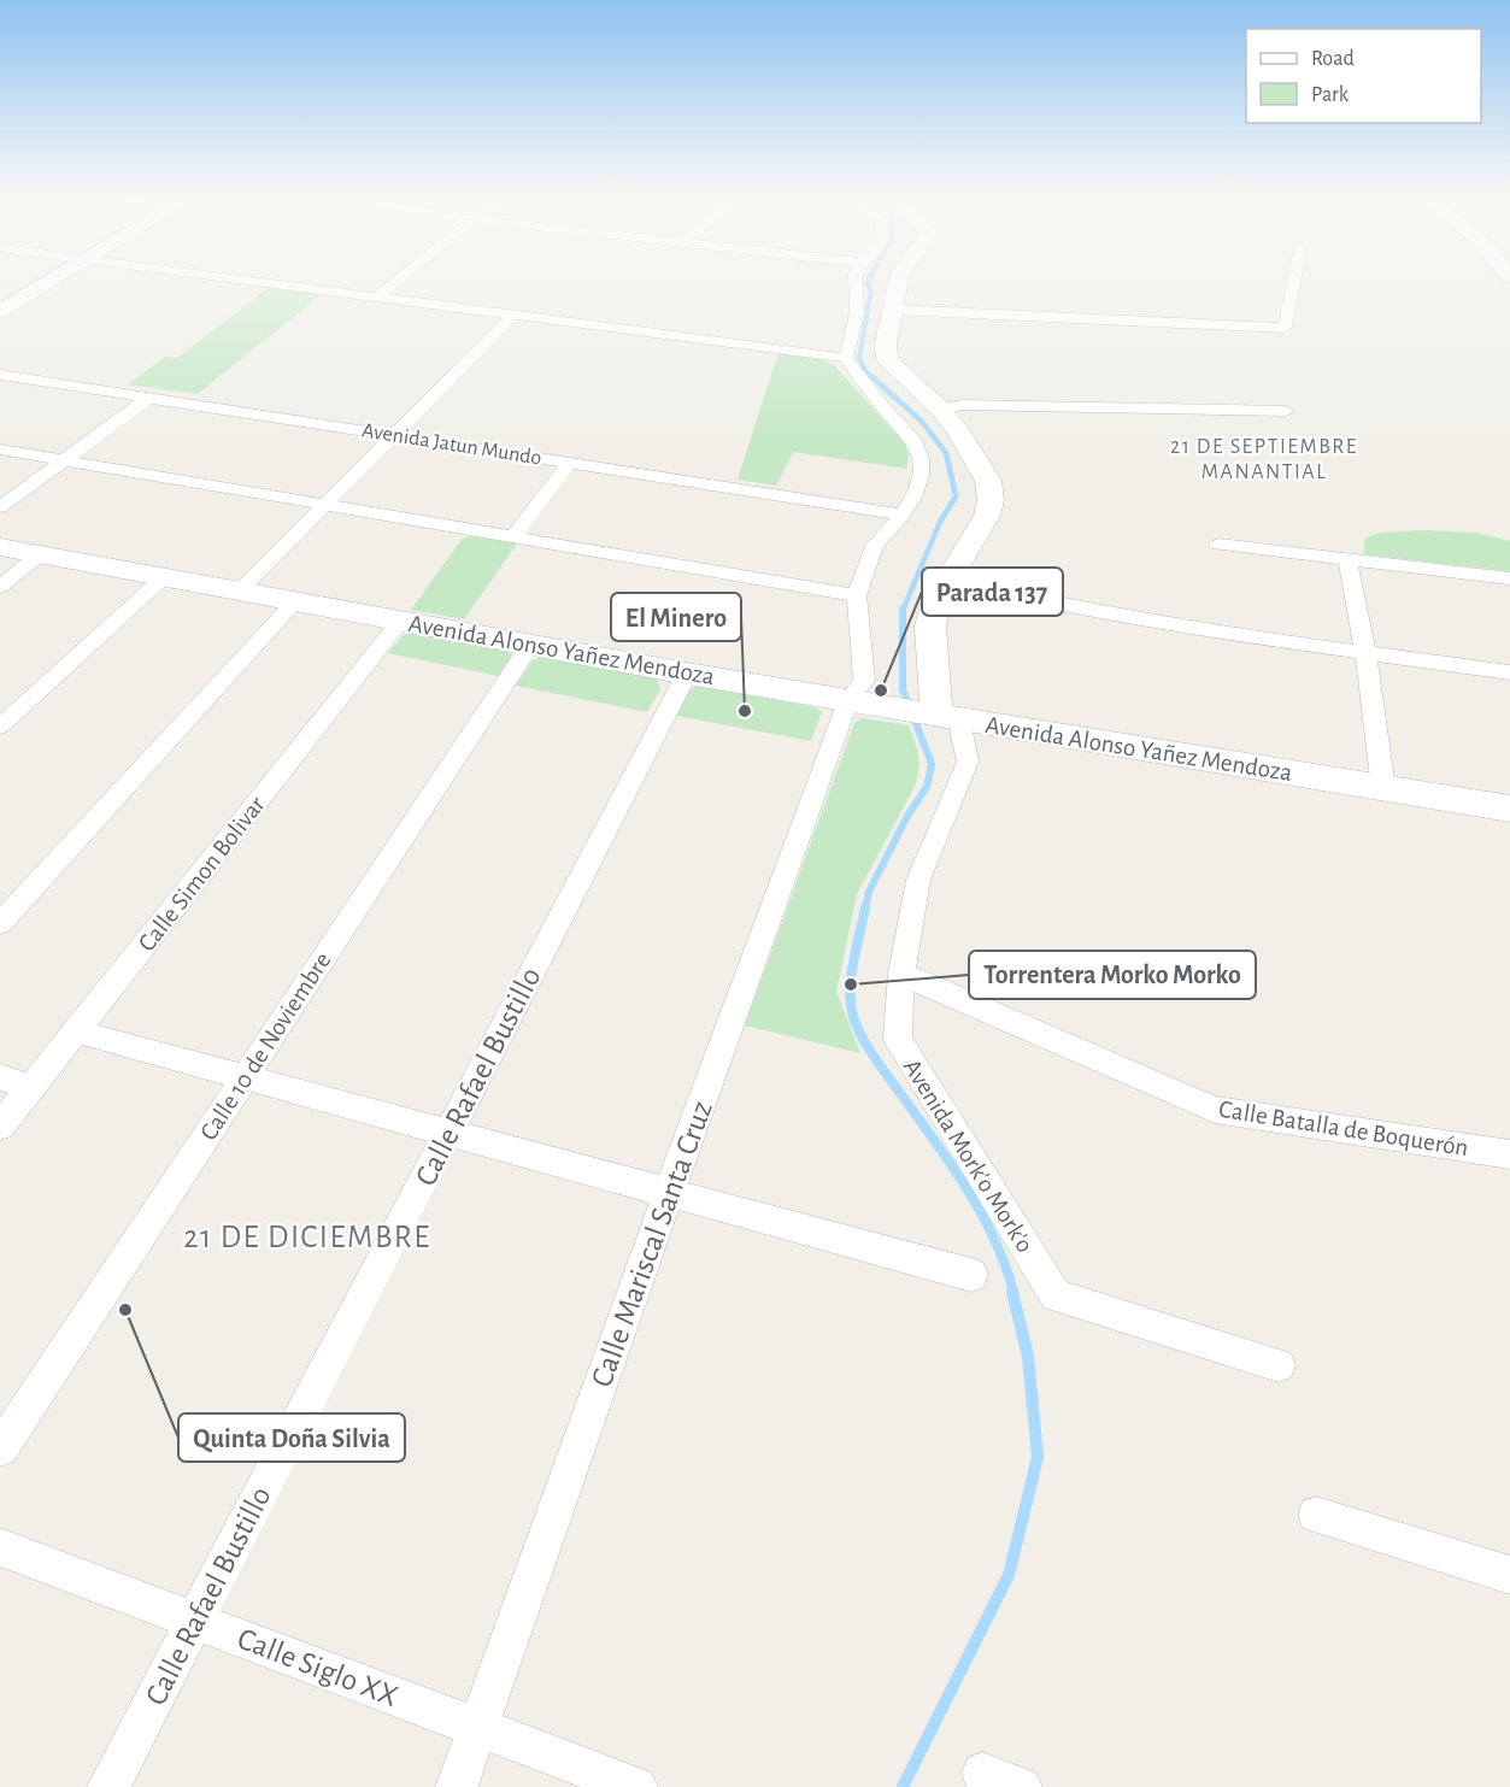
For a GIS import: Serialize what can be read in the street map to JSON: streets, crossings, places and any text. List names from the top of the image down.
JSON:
{
  "streets": {
    "main road": ["Avenida Alonso Yañez Mendoza", "Avenida Mork'o Mork'o"],
    "street": [
      "Avenida Jatun Mundo",
      "Calle Simon Bolivar",
      "Calle 10 de Noviembre",
      "Calle Rafael Bustillo",
      "Calle Batalla de Boquerón",
      "Calle Mariscal Santa Cruz",
      "Calle Siglo XX"
    ]
  },
  "crossings": [
    ["Avenida Alonso Yañez Mendoza", "Calle Simon Bolivar"],
    ["Avenida Alonso Yañez Mendoza", "Calle 10 de Noviembre"],
    ["Avenida Alonso Yañez Mendoza", "Calle Rafael Bustillo"],
    ["Avenida Alonso Yañez Mendoza", "Avenida Mork'o Mork'o"],
    ["Avenida Alonso Yañez Mendoza", "Calle Mariscal Santa Cruz"],
    ["Calle Rafael Bustillo", "Calle Siglo XX"],
    ["Calle Batalla de Boquerón", "Avenida Mork'o Mork'o"],
    ["Calle Mariscal Santa Cruz", "Calle Siglo XX"]
  ],
  "districts": ["21 DE SEPTIEMBRE MANANTIAL", "21 DE DICIEMBRE"],
  "places": [
    "Parada 137",
    "El Minero",
    "Torrentera Morko Morko",
    "Quinta Doña Silvia"
  ],
  "legend": ["Road", "Park"]
}
